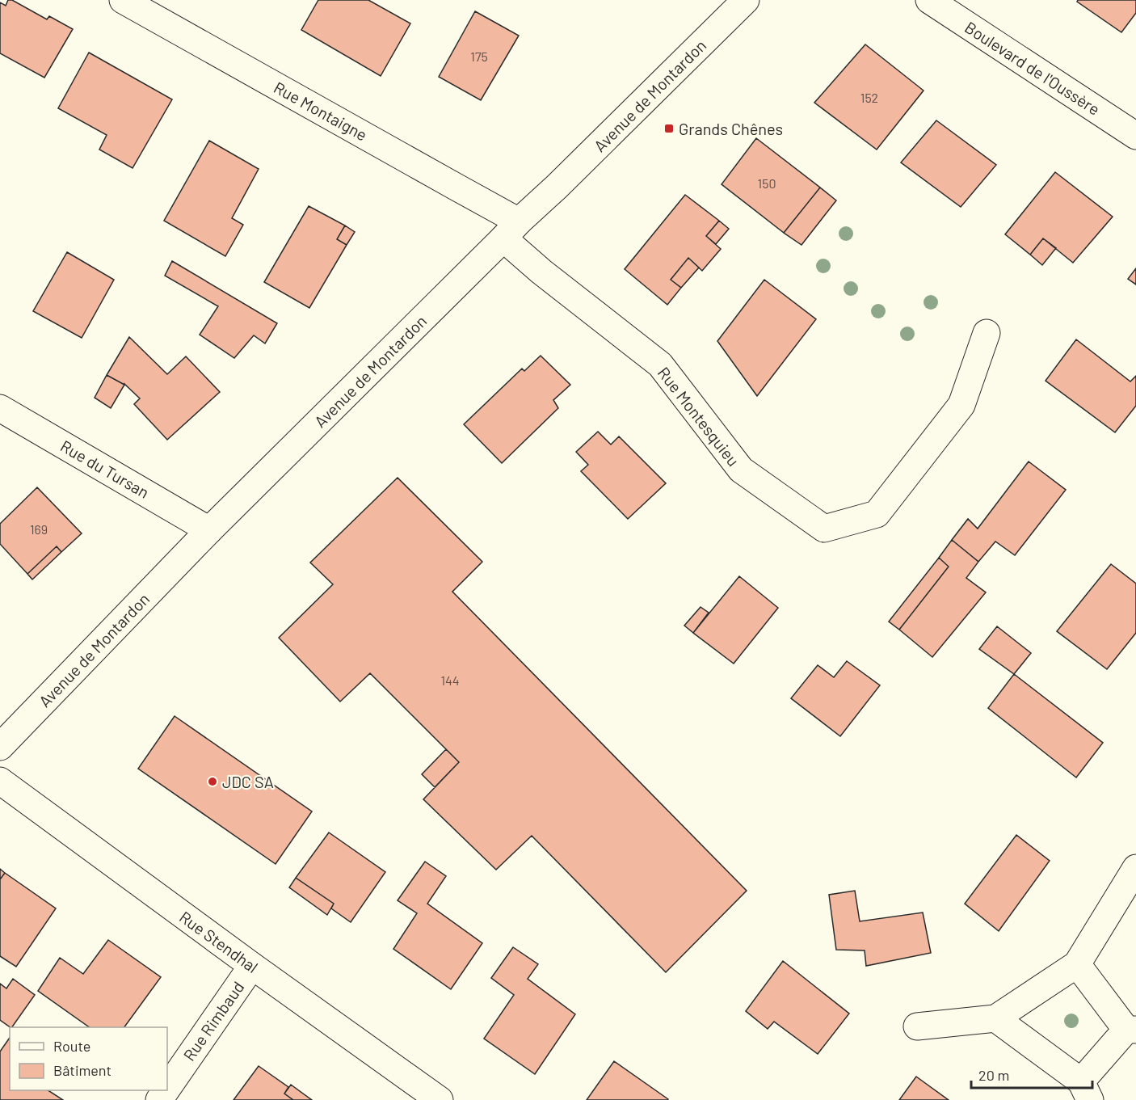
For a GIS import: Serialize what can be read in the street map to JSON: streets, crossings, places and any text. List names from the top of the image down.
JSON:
{
  "streets": {
    "street": [
      "Boulevard de l'Oussère",
      "Avenue de Montardon",
      "Rue Montaigne",
      "Rue Montesquieu",
      "Rue du Tursan",
      "Rue Stendhal",
      "Rue Rimbaud"
    ]
  },
  "crossings": [
    ["Avenue de Montardon", "Rue Montaigne"],
    ["Avenue de Montardon", "Rue Montesquieu"],
    ["Avenue de Montardon", "Rue du Tursan"],
    ["Rue Montaigne", "Rue Montesquieu"],
    ["Rue Stendhal", "Rue Rimbaud"]
  ],
  "places": {
    "transit": ["Grands Chênes"],
    "other": ["JDC SA"]
  },
  "house_numbers": [
    "175",
    "152",
    "150",
    "169",
    "144"
  ],
  "legend": ["Route", "Bâtiment"],
  "scale_bar": "20 m"
}
